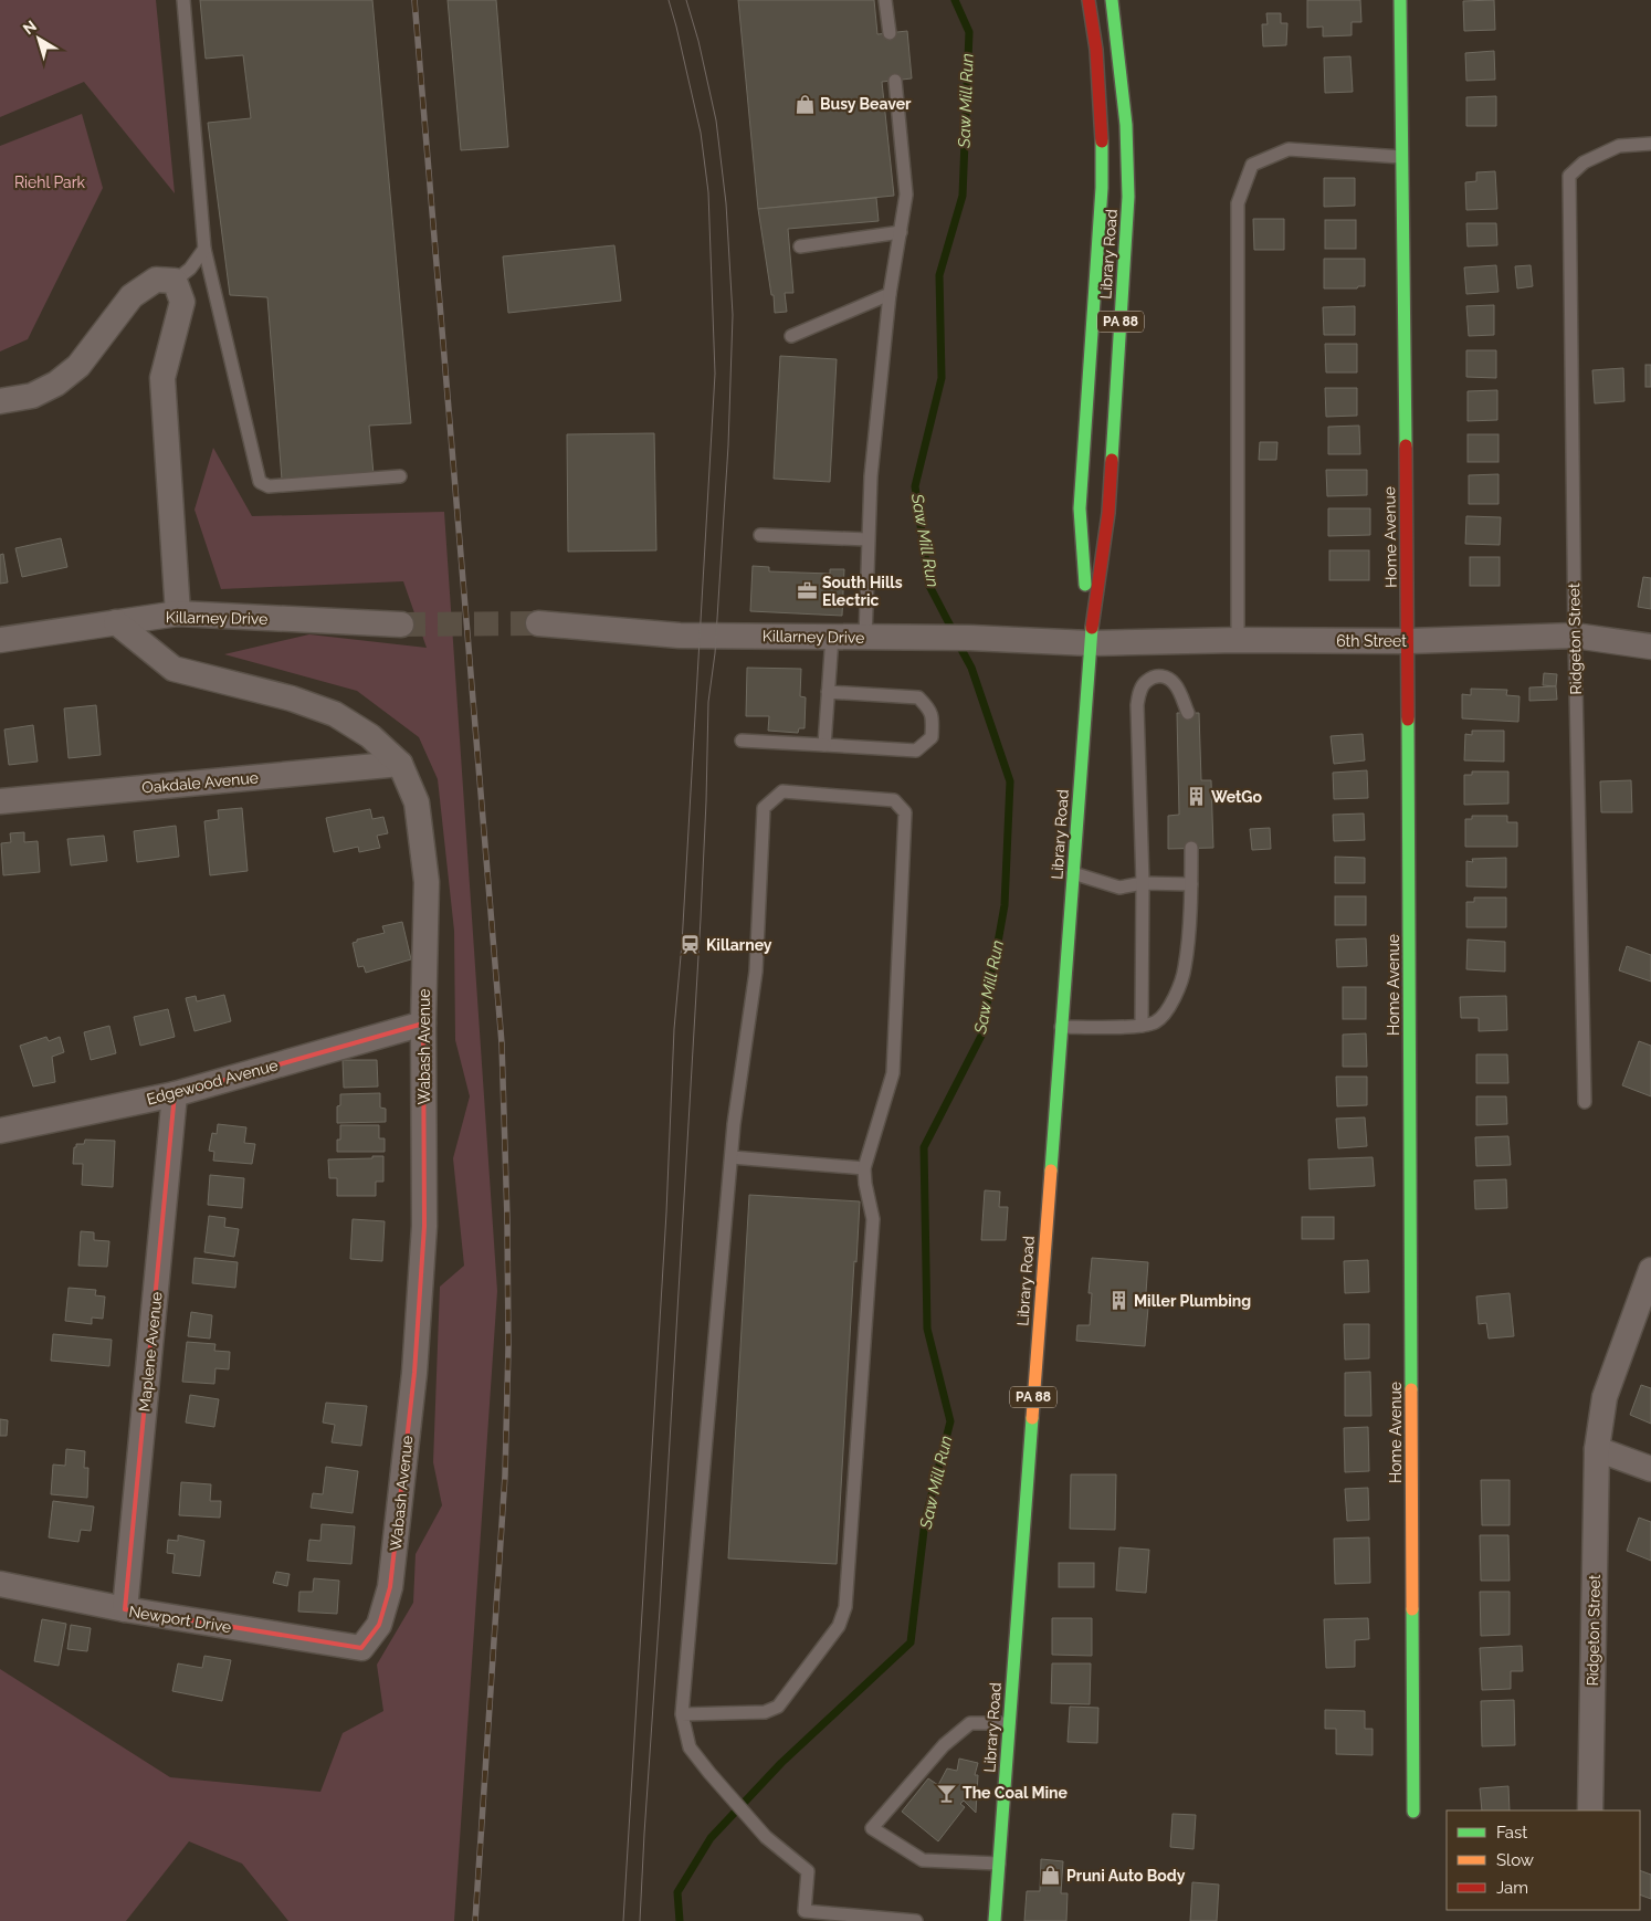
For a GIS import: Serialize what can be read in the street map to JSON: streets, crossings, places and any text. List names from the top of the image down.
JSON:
{
  "streets": {
    "main road": ["Library Road", "PA 88", "Home Avenue"],
    "street": [
      "Killarney Drive",
      "Ridgeton Street",
      "6th Street",
      "Oakdale Avenue",
      "Wabash Avenue",
      "Edgewood Avenue",
      "Maplene Avenue",
      "Newport Drive"
    ]
  },
  "crossings": [
    ["Library Road", "Killarney Drive"],
    ["Library Road", "6th Street"],
    ["Home Avenue", "6th Street"],
    ["Killarney Drive", "6th Street"],
    ["Killarney Drive", "Wabash Avenue"],
    ["Ridgeton Street", "6th Street"],
    ["Oakdale Avenue", "Wabash Avenue"],
    ["Wabash Avenue", "Edgewood Avenue"],
    ["Wabash Avenue", "Newport Drive"],
    ["Edgewood Avenue", "Maplene Avenue"],
    ["Maplene Avenue", "Newport Drive"]
  ],
  "water": ["Saw Mill Run"],
  "parks": ["Riehl Park"],
  "places": {
    "shop": ["Busy Beaver", "Pruni Auto Body"],
    "office": ["South Hills Electric"],
    "building": ["WetGo", "Miller Plumbing"],
    "station": ["Killarney"],
    "bar": ["The Coal Mine"]
  },
  "legend": ["Fast", "Slow", "Jam"],
  "north": "top left"
}
